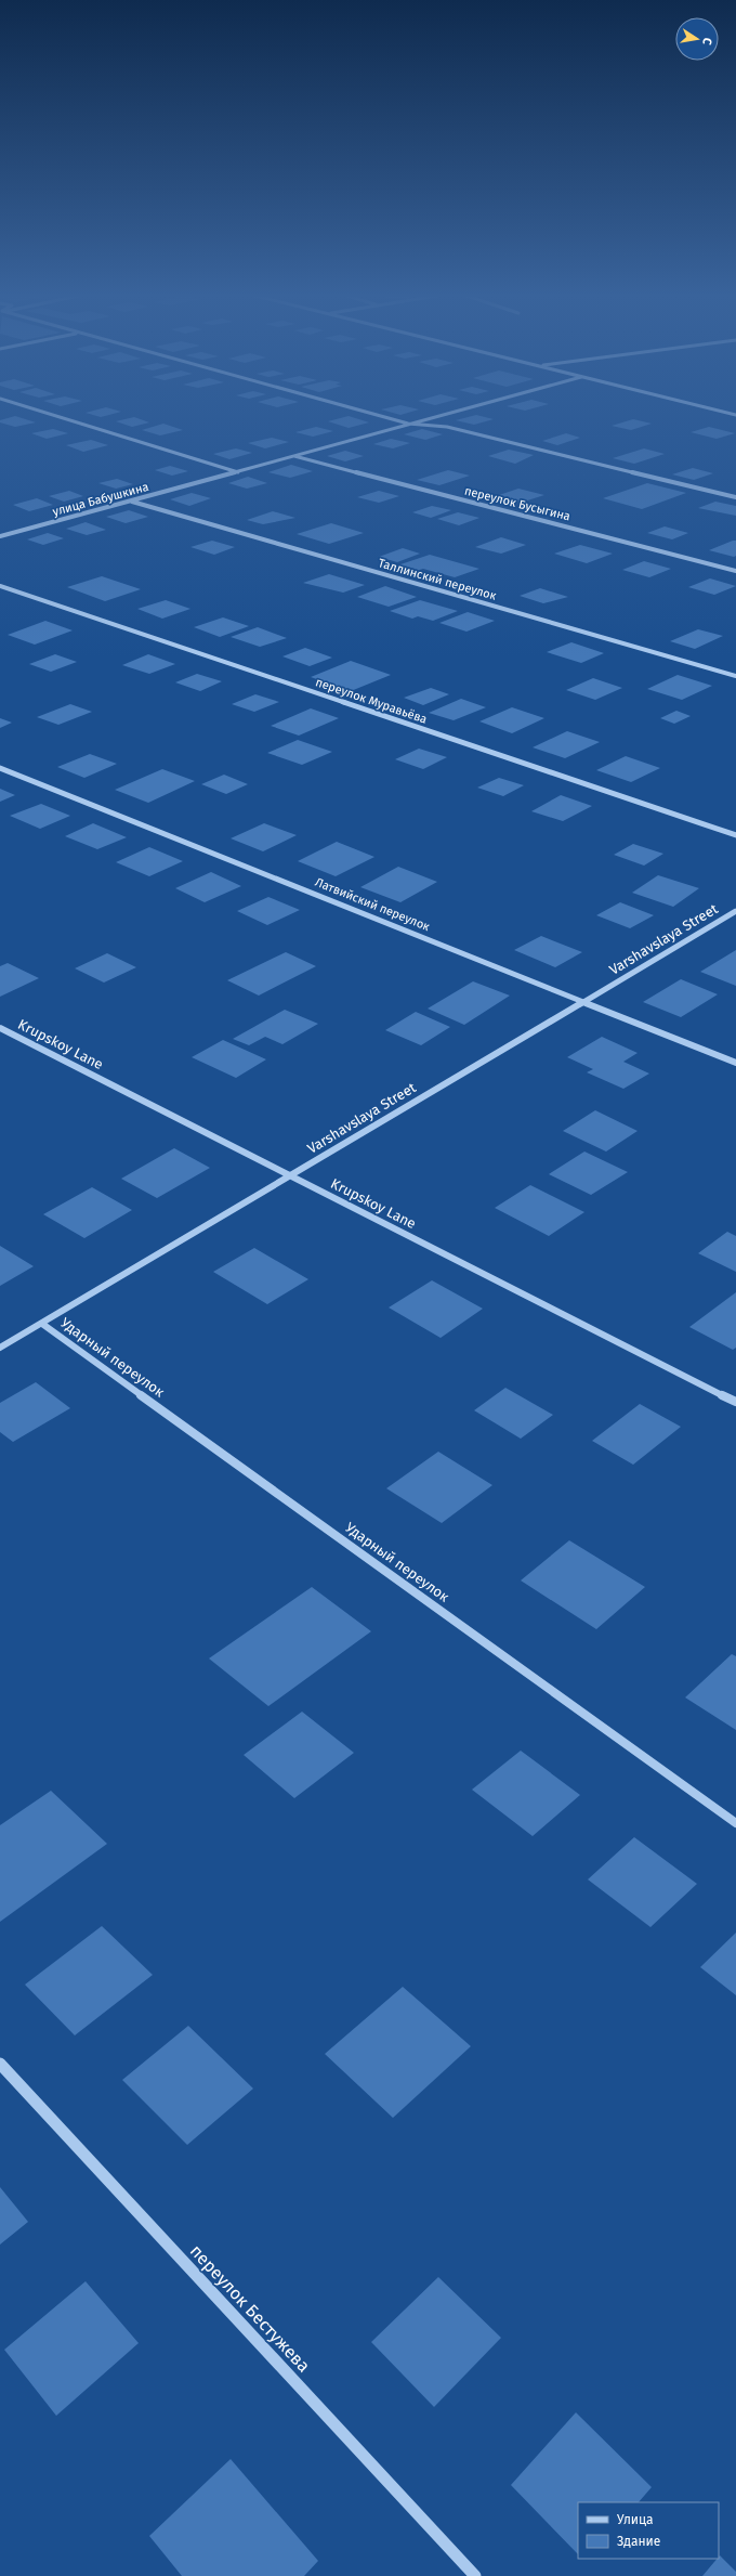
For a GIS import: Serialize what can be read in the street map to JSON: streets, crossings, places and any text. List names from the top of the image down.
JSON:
{
  "streets": {
    "street": [
      "улица Бабушкина",
      "переулок Бусыгина",
      "Таллинский переулок",
      "переулок Муравьёва",
      "Латвийский переулок",
      "Varshavslaya Street",
      "Krupskoy Lane",
      "Ударный переулок",
      "переулок Бестужева"
    ]
  },
  "crossings": [
    ["улица Бабушкина", "переулок Бусыгина"],
    ["улица Бабушкина", "Таллинский переулок"],
    ["Латвийский переулок", "Varshavslaya Street"],
    ["Varshavslaya Street", "Krupskoy Lane"],
    ["Varshavslaya Street", "Ударный переулок"]
  ],
  "legend": ["Улица", "Здание"],
  "north": "right"
}
